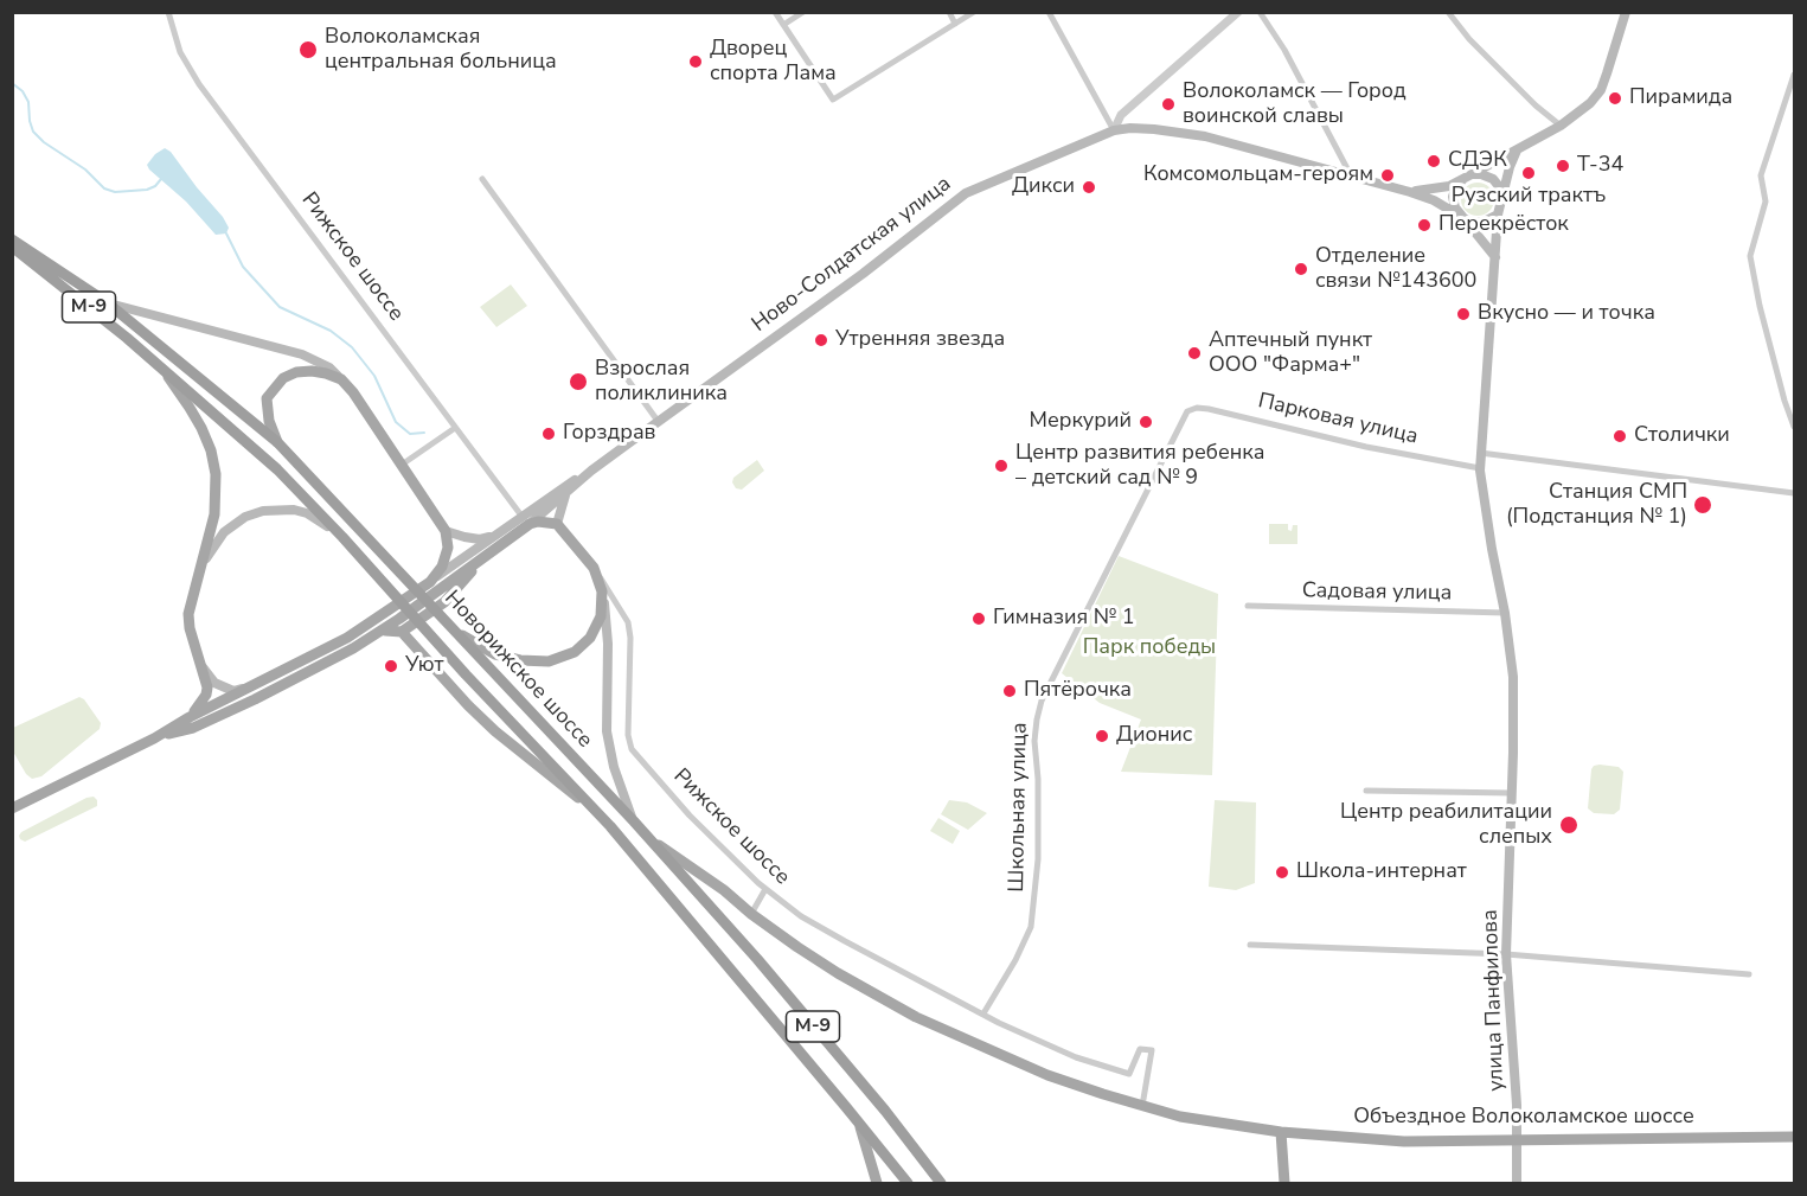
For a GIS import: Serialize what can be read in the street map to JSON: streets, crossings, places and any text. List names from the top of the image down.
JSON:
{
  "streets": {
    "highway": ["М-9", "Новорижское шоссе"],
    "main road": ["Ново-Солдатская улица", "улица Панфилова", "Объездное Волоколамское шоссе"],
    "street": [
      "Рижское шоссе",
      "Парковая улица",
      "Садовая улица",
      "Школьная улица"
    ]
  },
  "crossings": [
    ["Ново-Солдатская улица", "Рижское шоссе"],
    ["Ново-Солдатская улица", "улица Панфилова"],
    ["Рижское шоссе", "М-9"],
    ["Рижское шоссе", "Школьная улица"],
    ["Рижское шоссе", "Объездное Волоколамское шоссе"],
    ["М-9", "Новорижское шоссе"],
    ["Парковая улица", "Школьная улица"],
    ["Парковая улица", "улица Панфилова"],
    ["Садовая улица", "улица Панфилова"],
    ["Новорижское шоссе", "Объездное Волоколамское шоссе"]
  ],
  "parks": ["Парк победы"],
  "places": [
    "Волоколамская центральная больница",
    "Дворец спорта Лама",
    "Пирамида",
    "Волоколамск — Город воинской славы",
    "СДЭК",
    "Т-34",
    "Рузский трактъ",
    "Комсомольцам-героям",
    "Дикси",
    "Перекрёсток",
    "Отделение связи №143600",
    "Вкусно — и точка",
    "Утренняя звезда",
    "Аптечный пункт ООО \"Фарма+\"",
    "Взрослая поликлиника",
    "Меркурий",
    "Горздрав",
    "Столички",
    "Центр развития ребенка – детский сад № 9",
    "Станция СМП (Подстанция № 1)",
    "Гимназия № 1",
    "Уют",
    "Пятёрочка",
    "Дионис",
    "Центр реабилитации слепых",
    "Школа-интернат"
  ]
}
